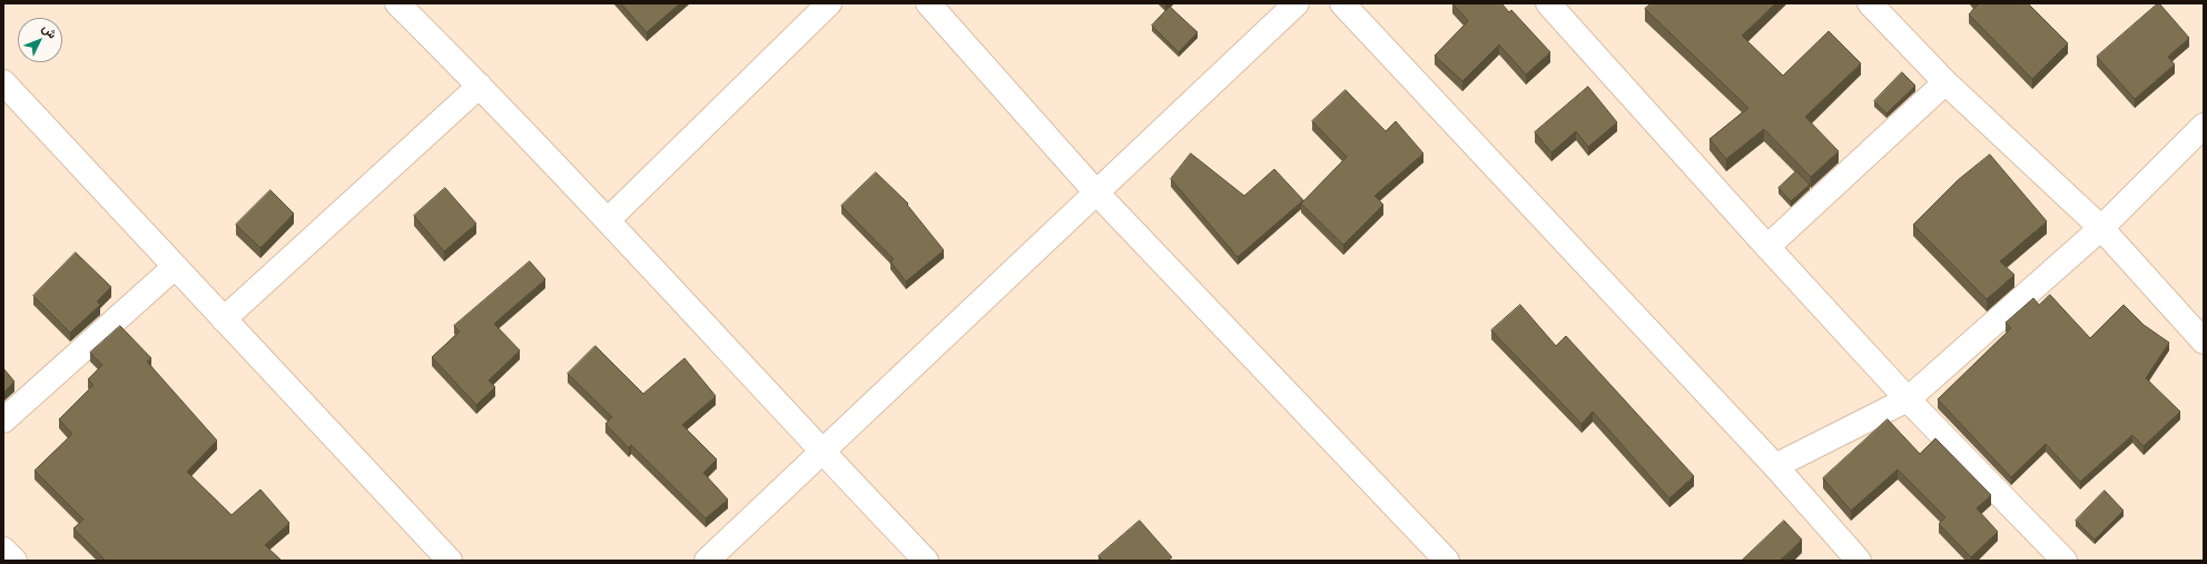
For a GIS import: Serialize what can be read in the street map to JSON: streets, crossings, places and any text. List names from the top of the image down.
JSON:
{
  "north": "top right"
}
